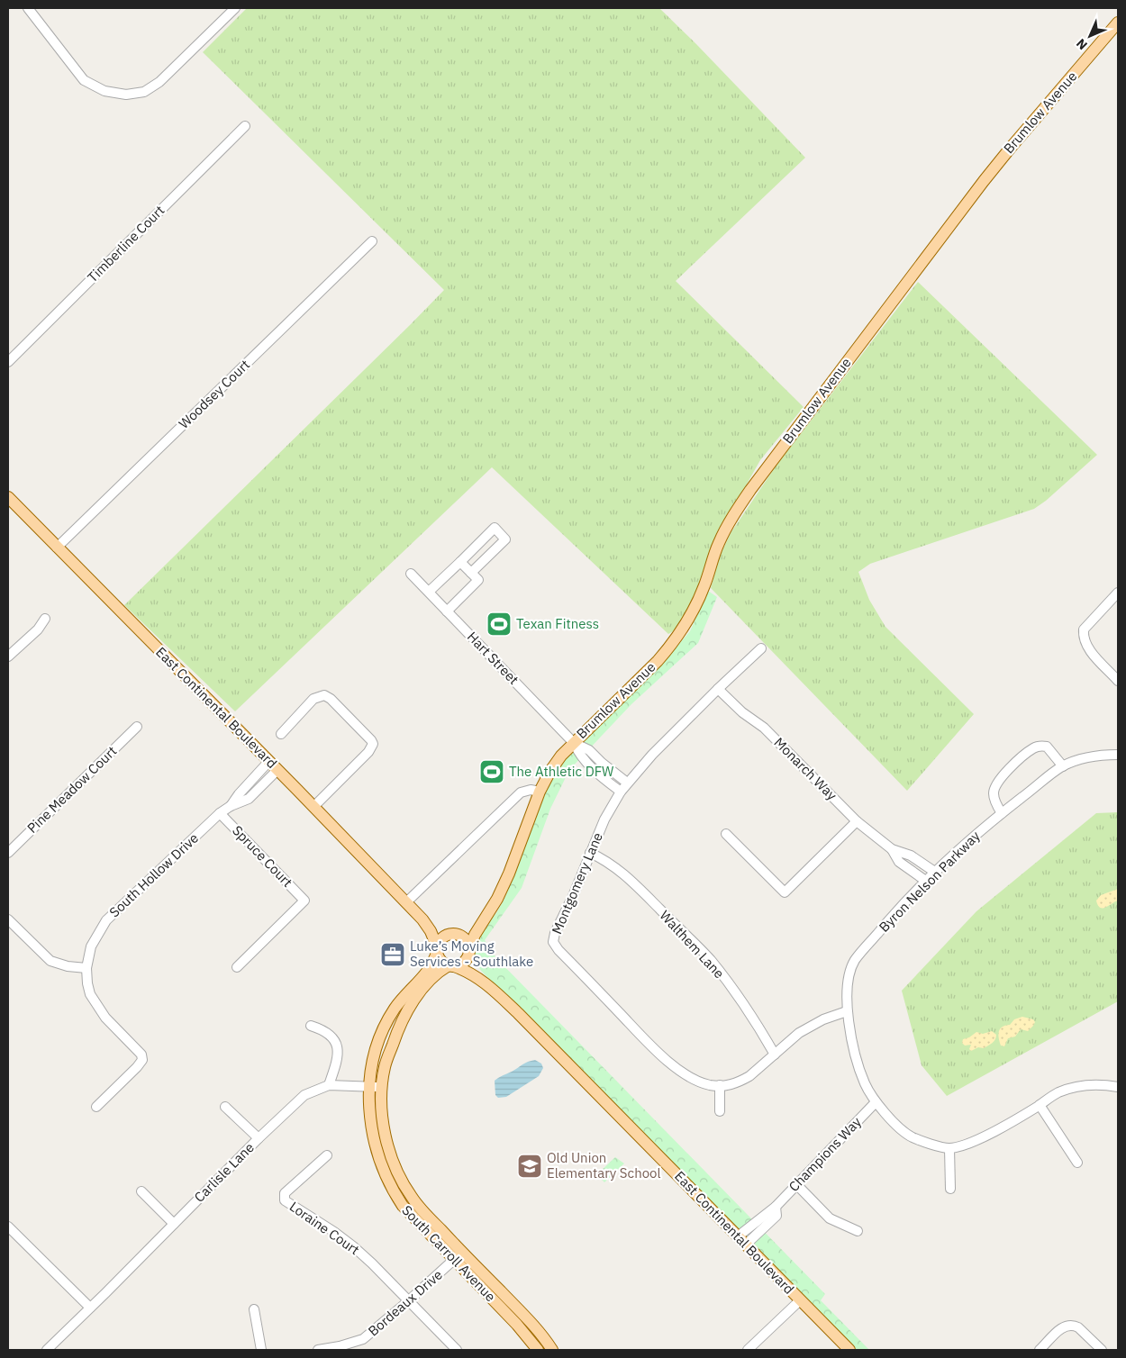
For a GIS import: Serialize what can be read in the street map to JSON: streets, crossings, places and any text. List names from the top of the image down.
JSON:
{
  "streets": {
    "main road": ["Brumlow Avenue", "East Continental Boulevard", "South Carroll Avenue"],
    "street": [
      "Timberline Court",
      "Woodsey Court",
      "Hart Street",
      "Monarch Way",
      "Pine Meadow Court",
      "Spruce Court",
      "South Hollow Drive",
      "Byron Nelson Parkway",
      "Montgomery Lane",
      "Walthem Lane",
      "Champions Way",
      "Carlisle Lane",
      "Loraine Court",
      "Bordeaux Drive"
    ]
  },
  "crossings": [
    ["Brumlow Avenue", "Hart Street"],
    ["Brumlow Avenue", "East Continental Boulevard"],
    ["Brumlow Avenue", "South Carroll Avenue"],
    ["Woodsey Court", "East Continental Boulevard"],
    ["East Continental Boulevard", "South Hollow Drive"],
    ["East Continental Boulevard", "Champions Way"],
    ["East Continental Boulevard", "South Carroll Avenue"],
    ["Monarch Way", "Byron Nelson Parkway"],
    ["Monarch Way", "Montgomery Lane"],
    ["Spruce Court", "South Hollow Drive"],
    ["Byron Nelson Parkway", "Montgomery Lane"],
    ["Byron Nelson Parkway", "Champions Way"],
    ["Montgomery Lane", "Walthem Lane"],
    ["Carlisle Lane", "South Carroll Avenue"],
    ["Loraine Court", "Bordeaux Drive"],
    ["South Carroll Avenue", "Bordeaux Drive"]
  ],
  "places": {
    "sports": ["Texan Fitness", "The Athletic DFW"],
    "office": ["Luke’s Moving Services - Southlake"],
    "school or university": ["Old Union Elementary School"]
  },
  "north": "bottom left"
}
